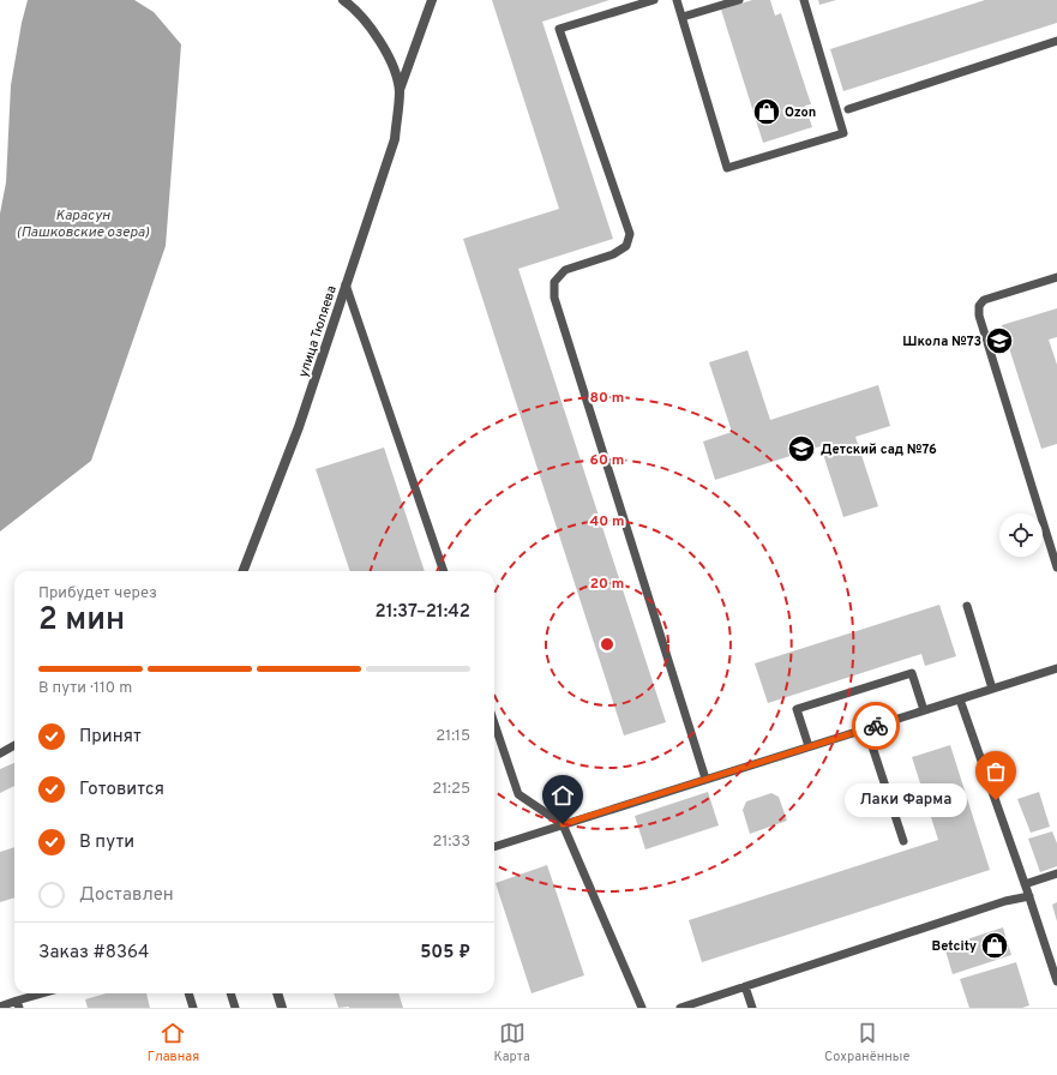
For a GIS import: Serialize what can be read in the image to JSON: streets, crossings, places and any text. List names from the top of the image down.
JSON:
{
  "streets": {
    "street": ["улица Тюляева"]
  },
  "water": ["Карасун (Пашковские озера)"],
  "places": {
    "shop": ["Ozon", "Betcity"],
    "school or university": ["Школа №73", "Детский сад №76"],
    "other": ["Лаки Фарма"]
  },
  "page": {
    "heading": ["2 мин", "Прибудет через", "21:37–21:42"],
    "panel": ["Заказ #8364", "505 ₽"],
    "bar": "В пути · 110 m",
    "list": [
      ["Принят", "21:15"],
      ["Готовится", "21:25"],
      ["В пути", "21:33"],
      "Доставлен"
    ],
    "bubble": "Лаки Фарма",
    "tabs": ["Главная", "Карта", "Сохранённые"]
  },
  "rings": [
    "80 m",
    "60 m",
    "40 m",
    "20 m"
  ]
}
